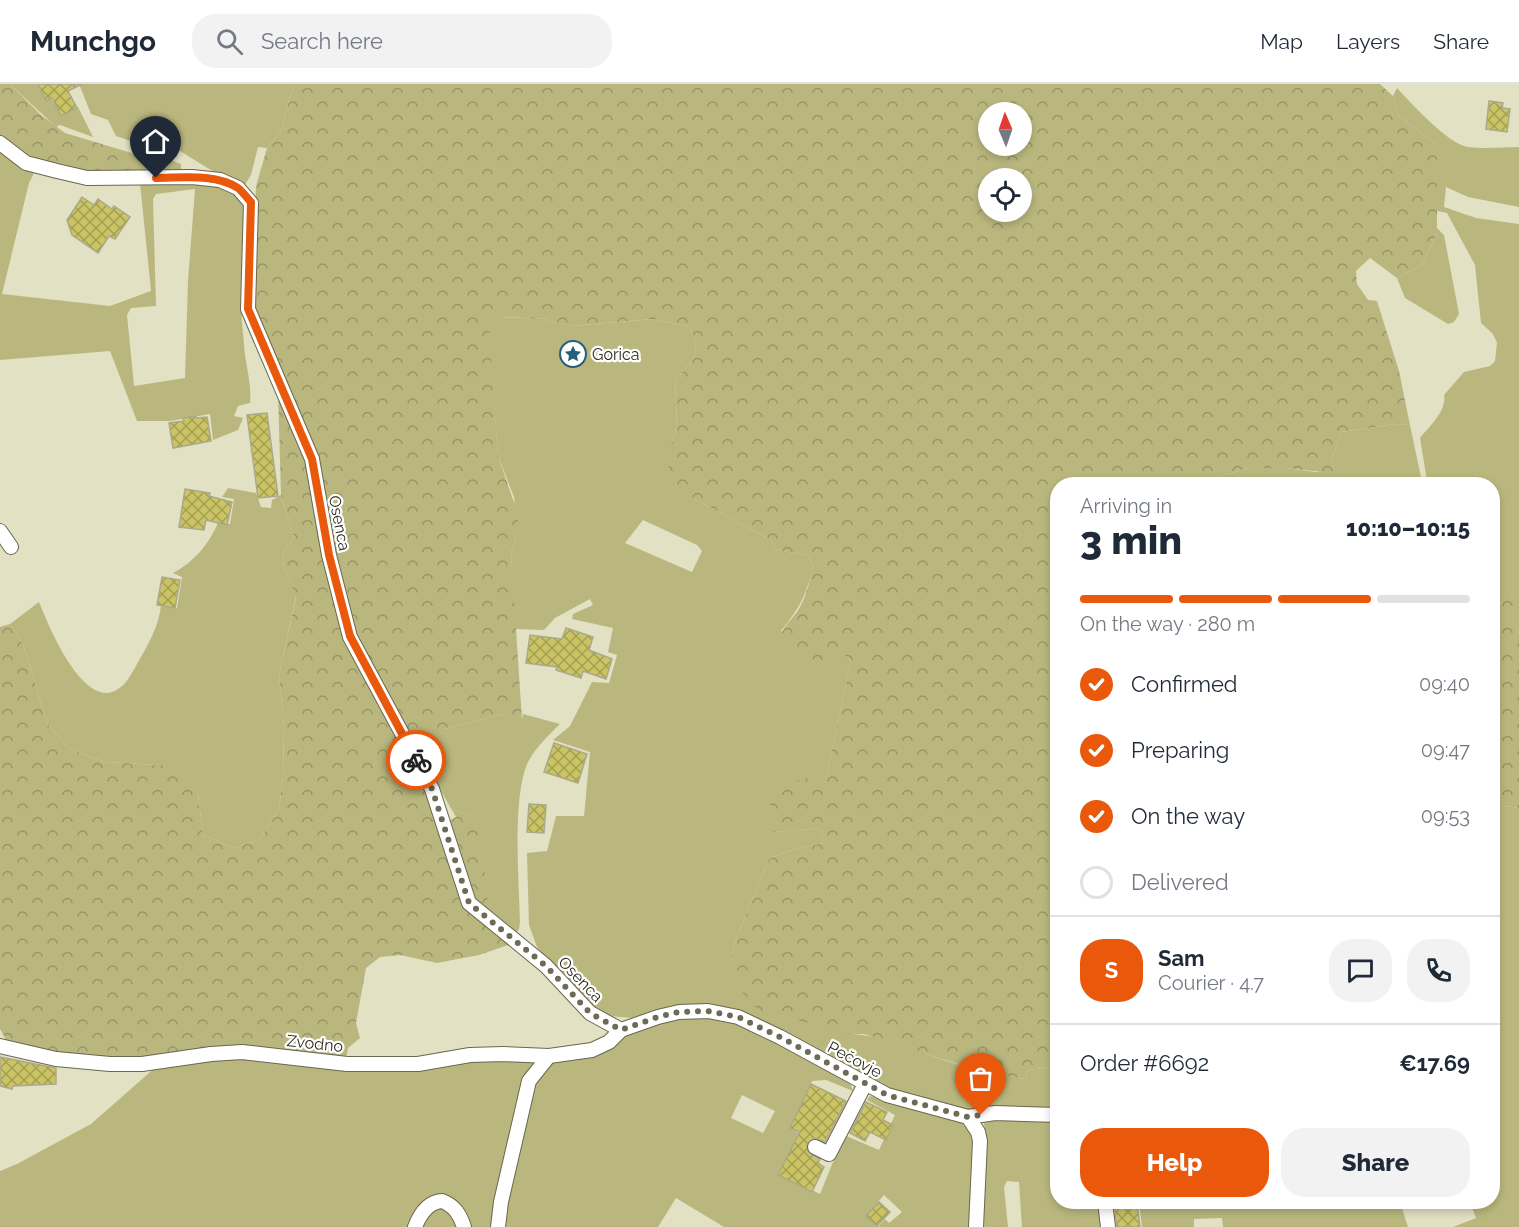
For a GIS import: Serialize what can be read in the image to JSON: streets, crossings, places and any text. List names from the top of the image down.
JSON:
{
  "streets": {
    "street": ["Osenca", "Zvodno", "Pečovje"]
  },
  "crossings": [
    ["Osenca", "Zvodno"],
    ["Osenca", "Pečovje"],
    ["Zvodno", "Pečovje"]
  ],
  "places": {
    "place": ["Gorica"]
  },
  "north": "top",
  "page": {
    "header": "Munchgo",
    "search": "Search here",
    "nav": ["Map", "Layers", "Share"],
    "heading": ["3 min", "Arriving in", "10:10–10:15"],
    "panel": [
      "Sam",
      "Courier · 4.7",
      "Order #6692",
      "€17.69"
    ],
    "bar": "On the way · 280 m",
    "list": [
      ["Confirmed", "09:40"],
      ["Preparing", "09:47"],
      ["On the way", "09:53"],
      "Delivered"
    ],
    "round": "S",
    "buttons": ["Help", "Share"]
  }
}
